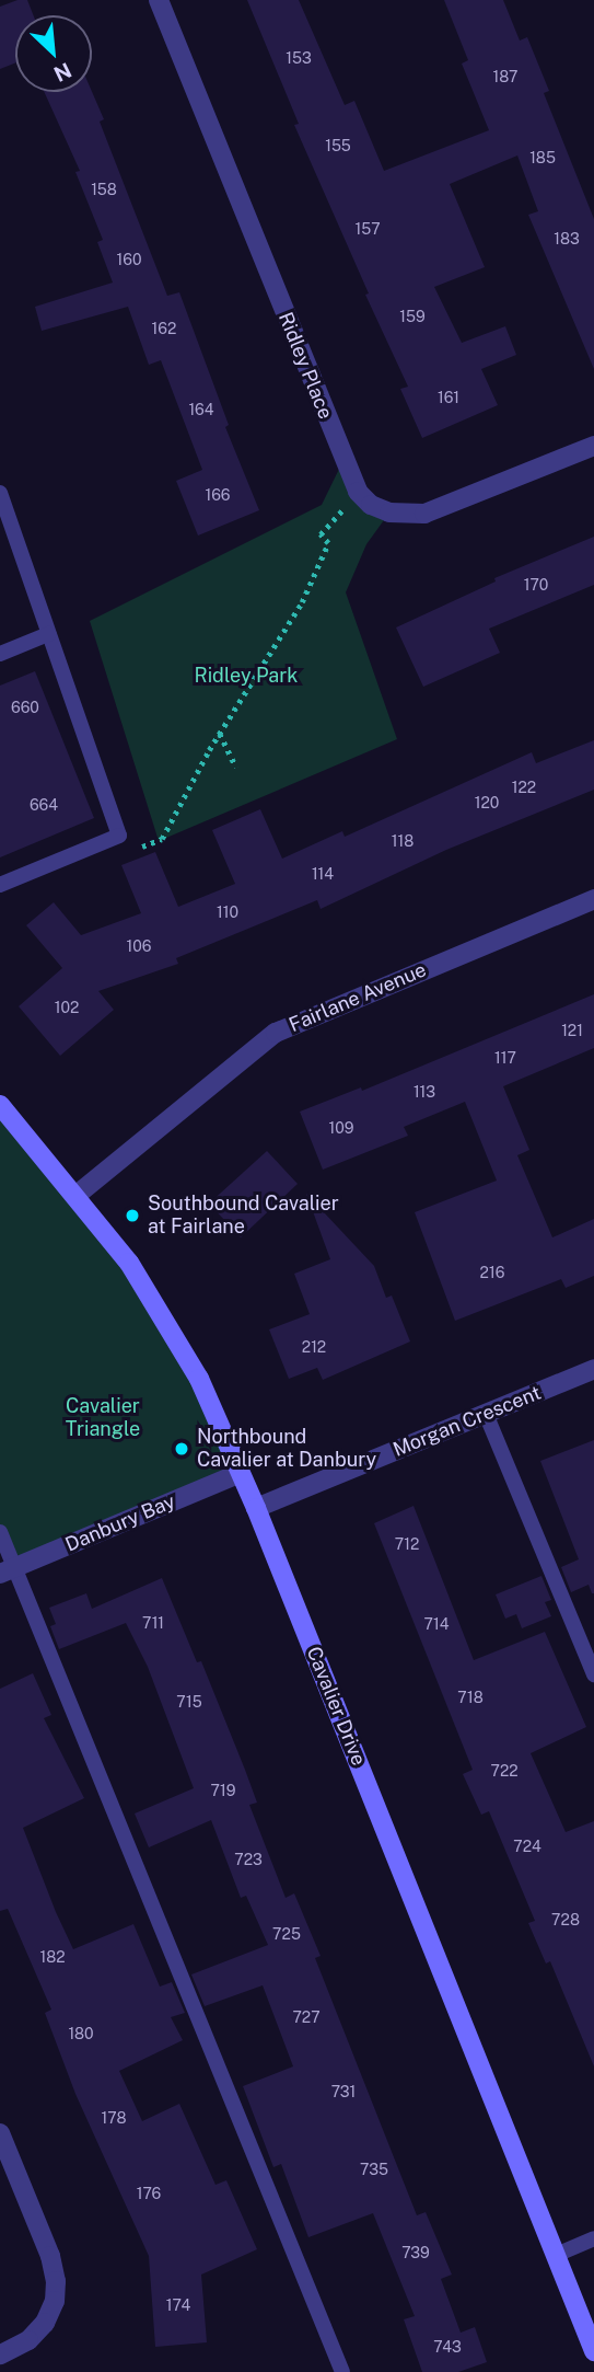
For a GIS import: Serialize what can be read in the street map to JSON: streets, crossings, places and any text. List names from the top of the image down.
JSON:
{
  "streets": {
    "street": [
      "Ridley Place",
      "Fairlane Avenue",
      "Morgan Crescent",
      "Danbury Bay",
      "Cavalier Drive"
    ]
  },
  "crossings": [
    ["Fairlane Avenue", "Cavalier Drive"],
    ["Morgan Crescent", "Cavalier Drive"],
    ["Danbury Bay", "Cavalier Drive"]
  ],
  "parks": ["Ridley Park", "Cavalier Triangle"],
  "places": ["Southbound Cavalier at Fairlane", "Northbound Cavalier at Danbury"],
  "house_numbers": [
    "153",
    "187",
    "155",
    "185",
    "158",
    "157",
    "183",
    "160",
    "159",
    "162",
    "161",
    "164",
    "166",
    "170",
    "660",
    "122",
    "120",
    "664",
    "118",
    "114",
    "110",
    "106",
    "102",
    "121",
    "117",
    "113",
    "109",
    "216",
    "212",
    "712",
    "711",
    "714",
    "718",
    "715",
    "722",
    "719",
    "724",
    "723",
    "728",
    "725",
    "182",
    "727",
    "180",
    "731",
    "178",
    "735",
    "176",
    "739",
    "174",
    "743"
  ],
  "north": "bottom right"
}
